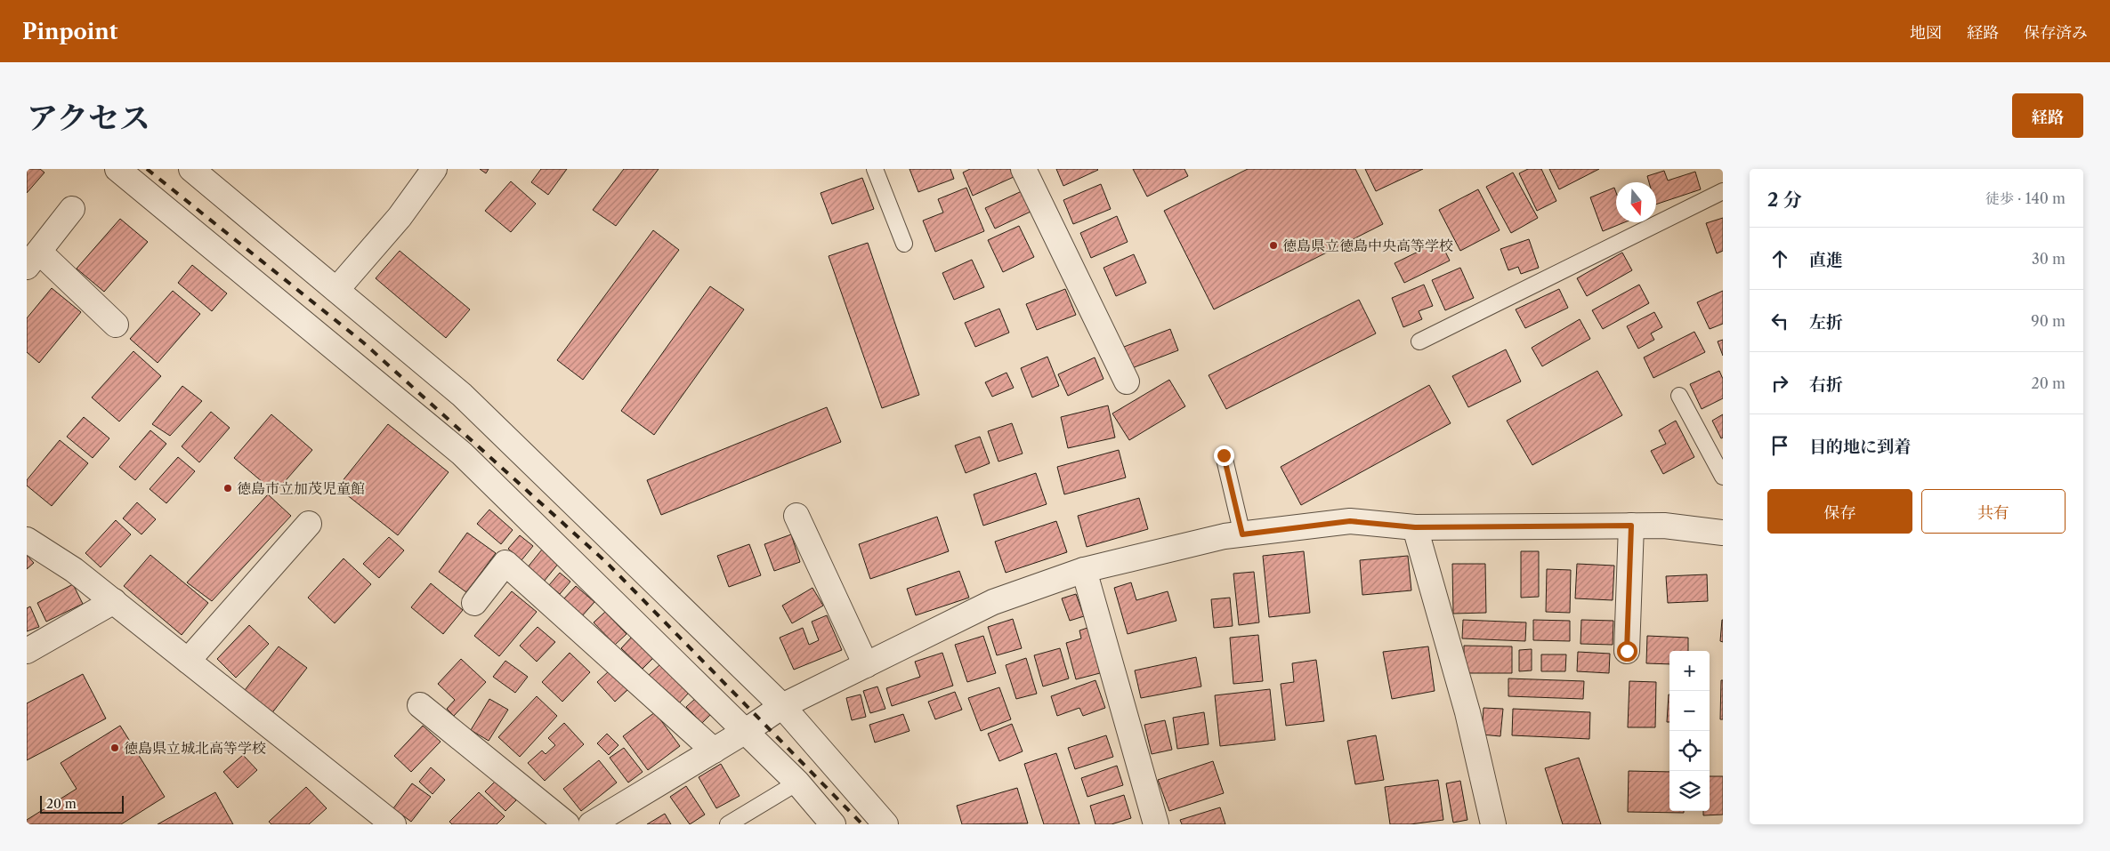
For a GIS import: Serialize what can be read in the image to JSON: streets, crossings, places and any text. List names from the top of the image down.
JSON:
{
  "places": ["徳島県立徳島中央高等学校", "徳島市立加茂児童館", "徳島県立城北高等学校"],
  "scale_bar": "20 m",
  "north": "bottom",
  "page": {
    "header": "Pinpoint",
    "nav": ["地図", "経路", "保存済み"],
    "title": "アクセス",
    "buttons": [
      "経路",
      ["保存", "共有"]
    ],
    "heading": ["2 分", "徒歩 · 140 m"],
    "list": [
      ["直進", "30 m"],
      ["左折", "90 m"],
      ["右折", "20 m"],
      "目的地に到着"
    ],
    "map_buttons": ["+", "−"],
    "scale": "20 m"
  }
}
